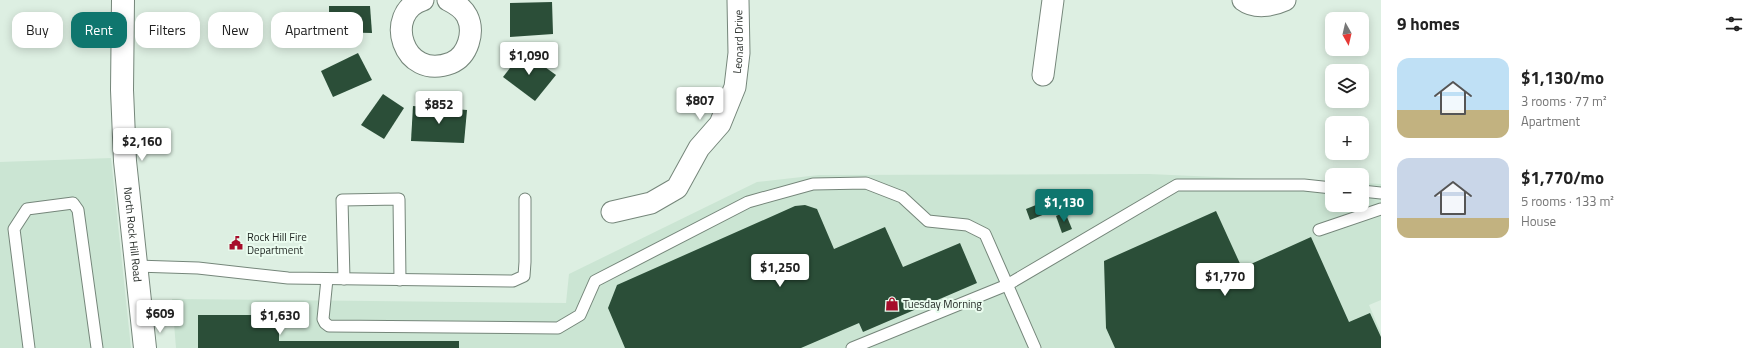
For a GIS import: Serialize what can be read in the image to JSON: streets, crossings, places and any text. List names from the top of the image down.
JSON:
{
  "streets": {
    "street": ["Leonard Drive", "North Rock Hill Road"]
  },
  "places": {
    "public building": ["Rock Hill Fire Department"],
    "shop": ["Tuesday Morning"]
  },
  "north": "bottom",
  "page": {
    "heading": "9 homes",
    "map_buttons": ["+", "−"],
    "chip": [
      "Buy",
      "Rent",
      "Filters",
      "New",
      "Apartment"
    ],
    "price": [
      "$1,090",
      "$807",
      "$852",
      "$2,160",
      "$1,130",
      "$1,250",
      "$1,770",
      "$609",
      "$1,630"
    ],
    "list": [
      {
        "name": "$1,130/mo",
        "note": "3 rooms · 77 m² · Apartment"
      },
      {
        "name": "$1,770/mo",
        "note": "5 rooms · 133 m² · House"
      }
    ]
  }
}
